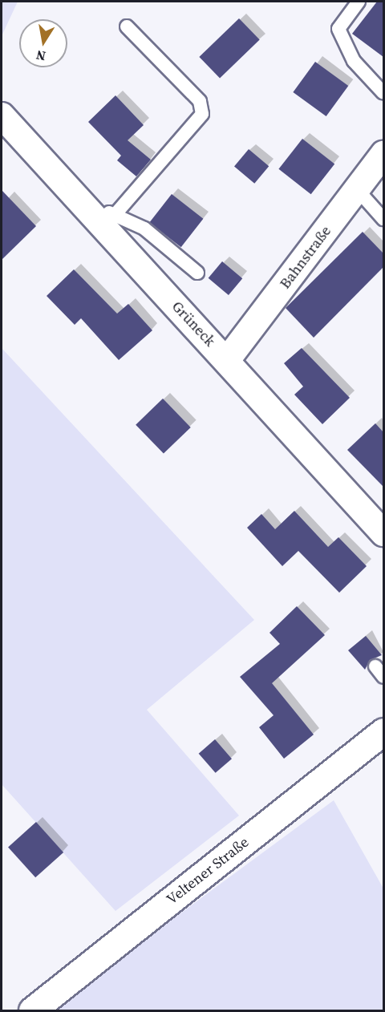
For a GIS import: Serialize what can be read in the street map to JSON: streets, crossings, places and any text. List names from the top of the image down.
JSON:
{
  "streets": {
    "main road": ["Veltener Straße"],
    "street": ["Bahnstraße", "Grüneck"]
  },
  "crossings": [
    ["Bahnstraße", "Grüneck"]
  ],
  "north": "bottom"
}
